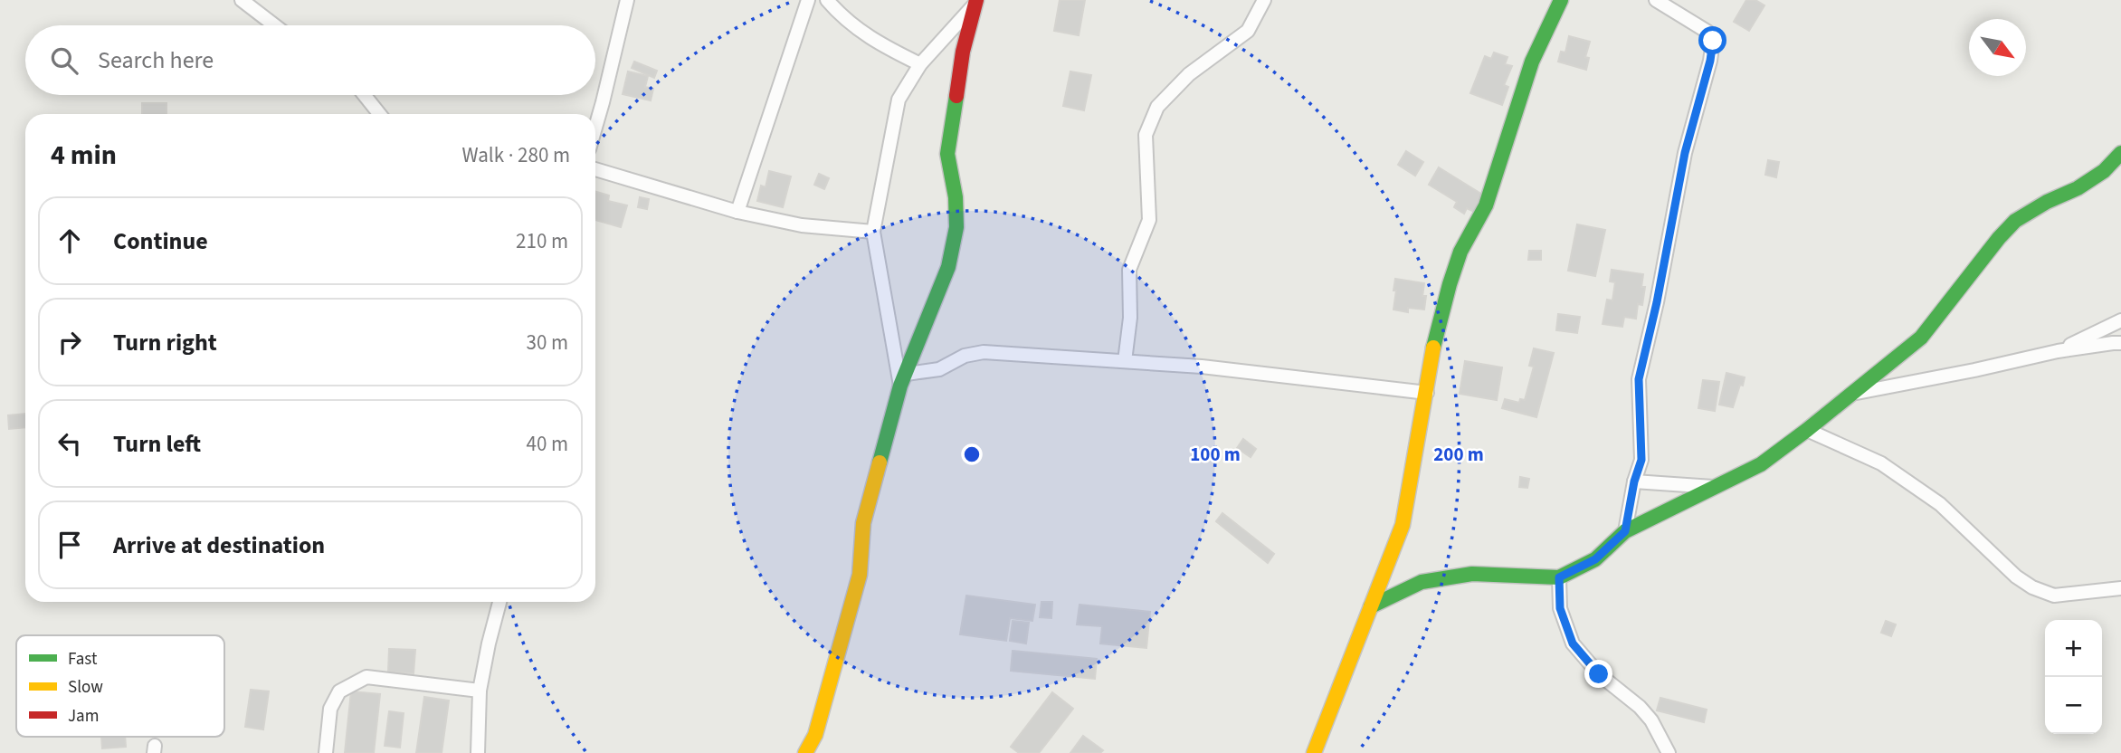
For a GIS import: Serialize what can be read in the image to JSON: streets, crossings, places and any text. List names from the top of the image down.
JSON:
{
  "legend": ["Fast", "Slow", "Jam"],
  "north": "bottom right",
  "page": {
    "search": "Search here",
    "heading": ["4 min", "Walk · 280 m"],
    "list": [
      ["Continue", "210 m"],
      ["Turn right", "30 m"],
      ["Turn left", "40 m"],
      "Arrive at destination"
    ],
    "map_buttons": ["+", "−"]
  },
  "rings": ["100 m", "200 m"]
}
